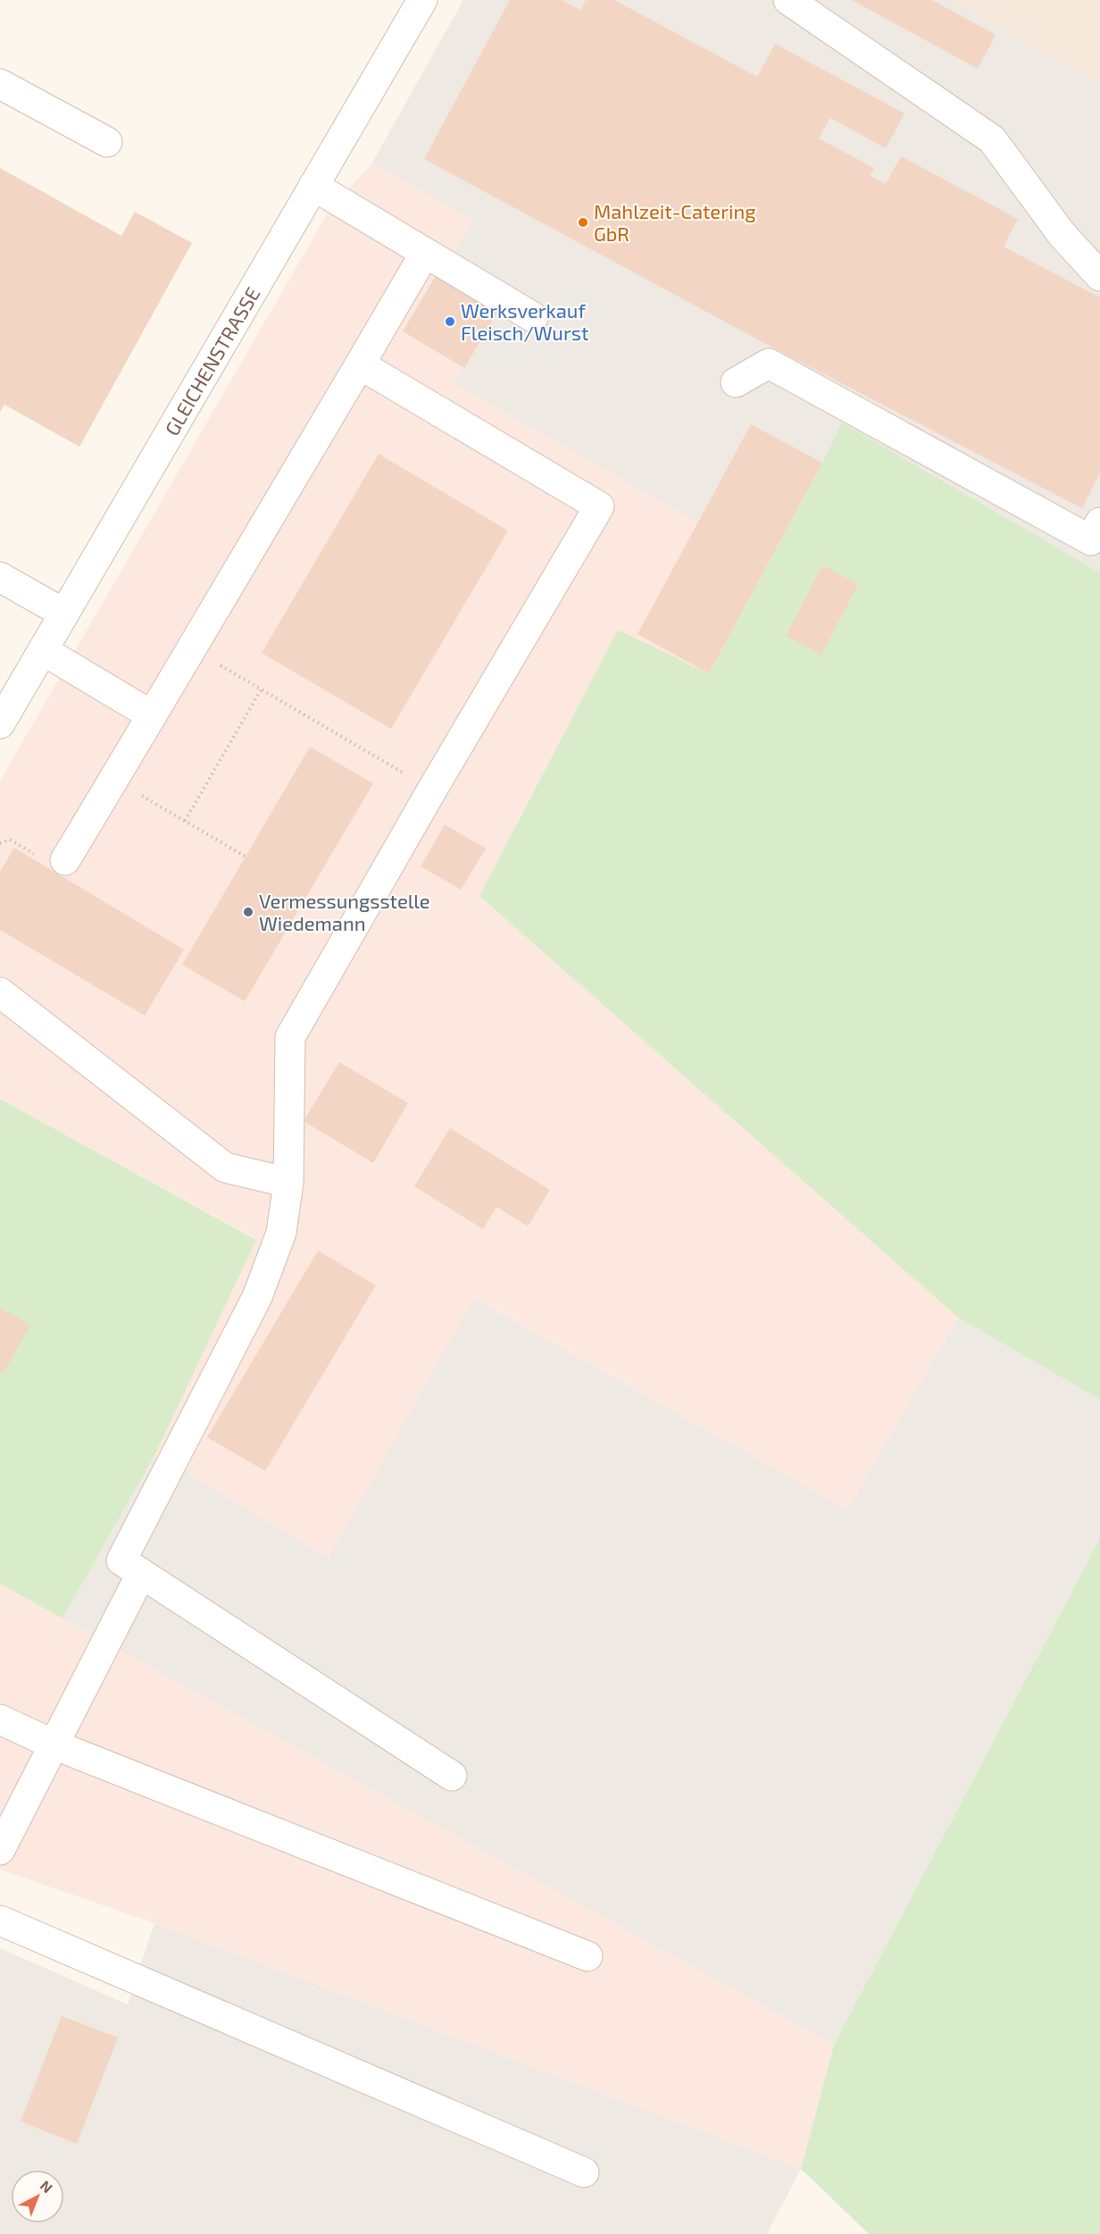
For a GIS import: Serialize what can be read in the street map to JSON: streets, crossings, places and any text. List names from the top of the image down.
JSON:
{
  "streets": {
    "street": ["GLEICHENSTRASSE"]
  },
  "places": ["Mahlzeit-Catering GbR", "Werksverkauf Fleisch/Wurst", "Vermessungsstelle Wiedemann"],
  "north": "top right"
}
